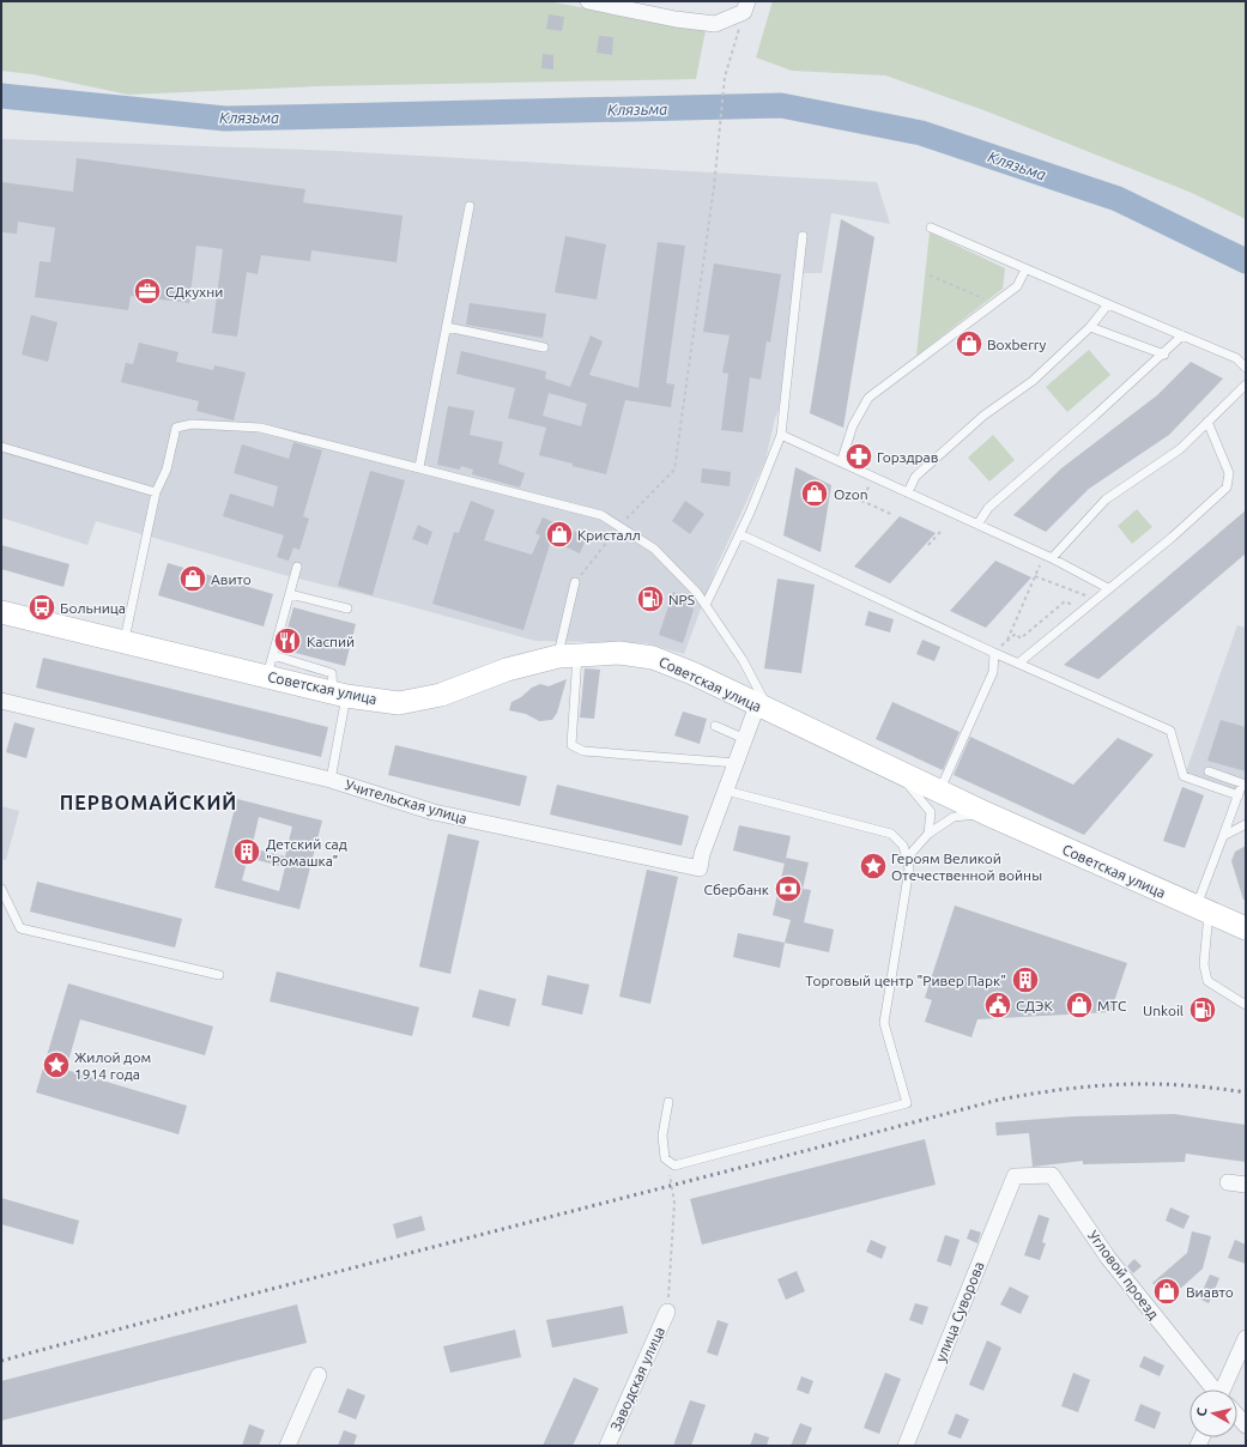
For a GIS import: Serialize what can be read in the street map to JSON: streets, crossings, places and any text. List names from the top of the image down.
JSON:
{
  "streets": {
    "main road": ["Советская улица"],
    "street": [
      "Учительская улица",
      "Угловой проезд",
      "улица Суворова",
      "Заводская улица"
    ]
  },
  "crossings": [
    ["Советская улица", "Учительская улица"],
    ["Угловой проезд", "улица Суворова"]
  ],
  "districts": ["ПЕРВОМАЙСКИЙ"],
  "water": ["Клязьма"],
  "places": {
    "office": ["СДкухни"],
    "shop": [
      "Boxberry",
      "Ozon",
      "Кристалл",
      "Авито",
      "МТС",
      "Виавто"
    ],
    "pharmacy": ["Горздрав"],
    "fuel station": ["NPS", "Unkoil"],
    "bus stop": ["Больница"],
    "restaurant": ["Каспий"],
    "building": ["Детский сад \"Ромашка\"", "Торговый центр \"Ривер Парк\""],
    "place": ["Героям Великой Отечественной войны", "Жилой дом 1914 года"],
    "bank": ["Сбербанк"],
    "public building": ["СДЭК"]
  },
  "north": "left"
}
